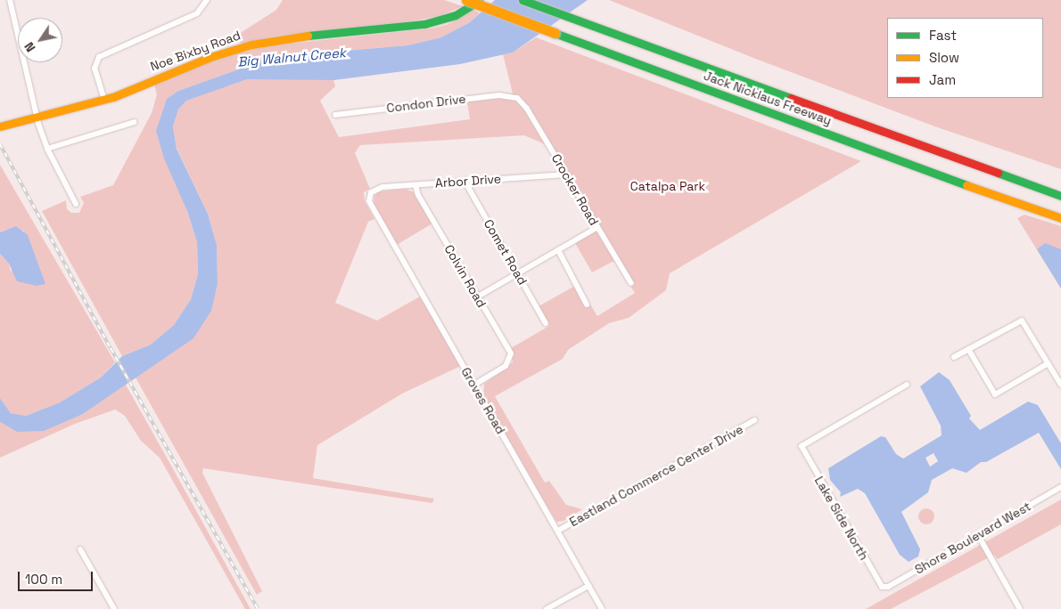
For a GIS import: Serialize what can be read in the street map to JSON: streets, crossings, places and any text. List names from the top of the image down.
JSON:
{
  "streets": {
    "main road": ["Noe Bixby Road", "Jack Nicklaus Freeway"],
    "street": [
      "Condon Drive",
      "Arbor Drive",
      "Crocker Road",
      "Comet Road",
      "Colvin Road",
      "Groves Road",
      "Eastland Commerce Center Drive",
      "Lake Side North",
      "Shore Boulevard West"
    ]
  },
  "crossings": [
    ["Condon Drive", "Crocker Road"],
    ["Arbor Drive", "Crocker Road"],
    ["Arbor Drive", "Comet Road"],
    ["Arbor Drive", "Colvin Road"],
    ["Arbor Drive", "Groves Road"],
    ["Colvin Road", "Groves Road"],
    ["Groves Road", "Eastland Commerce Center Drive"],
    ["Lake Side North", "Shore Boulevard West"]
  ],
  "water": ["Big Walnut Creek"],
  "parks": ["Catalpa Park"],
  "legend": ["Fast", "Slow", "Jam"],
  "scale_bar": "100 m",
  "north": "bottom left"
}
